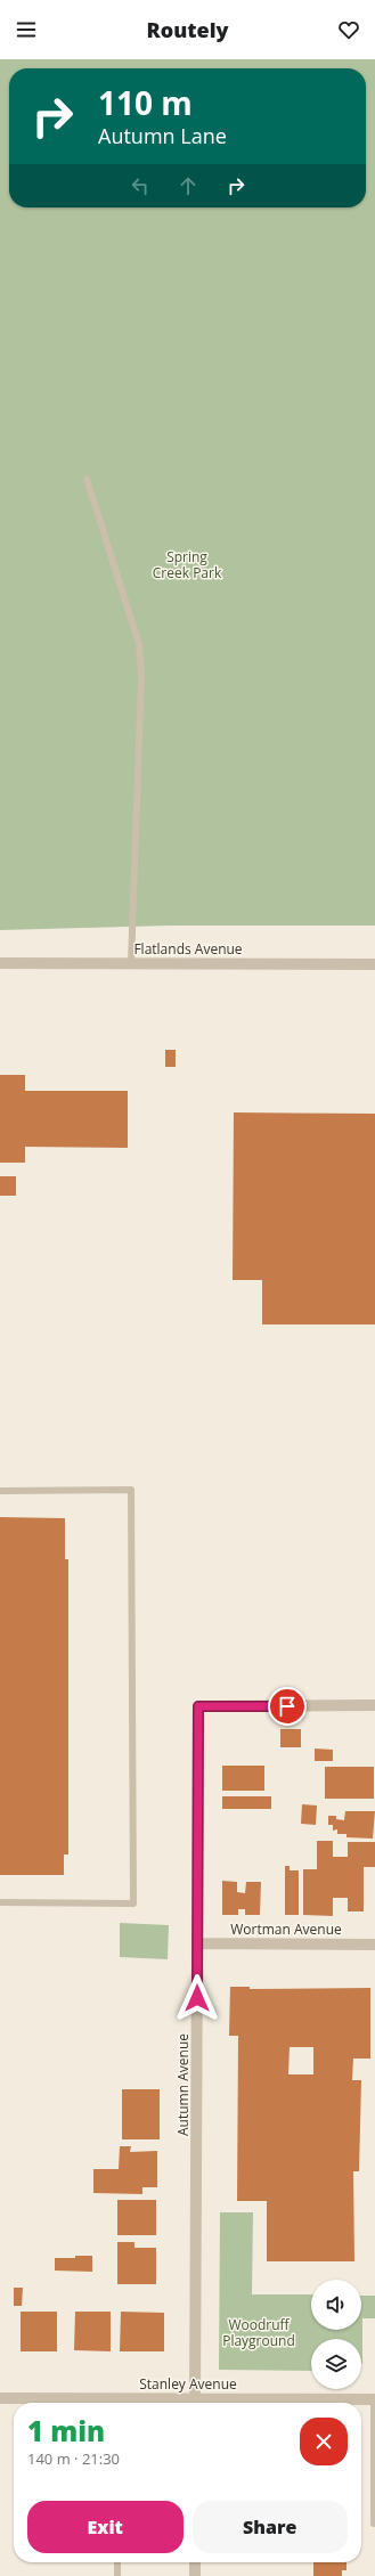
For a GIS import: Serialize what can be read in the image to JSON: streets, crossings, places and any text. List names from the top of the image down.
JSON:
{
  "streets": {
    "street": [
      "Flatlands Avenue",
      "Wortman Avenue",
      "Autumn Avenue",
      "Stanley Avenue"
    ]
  },
  "crossings": [
    ["Wortman Avenue", "Autumn Avenue"]
  ],
  "parks": ["Spring Creek Park", "Woodruff Playground"],
  "page": {
    "header": "Routely",
    "turn": ["110 m", "Autumn Lane"],
    "heading": ["1 min", "140 m · 21:30"],
    "buttons": ["Exit", "Share"]
  }
}
